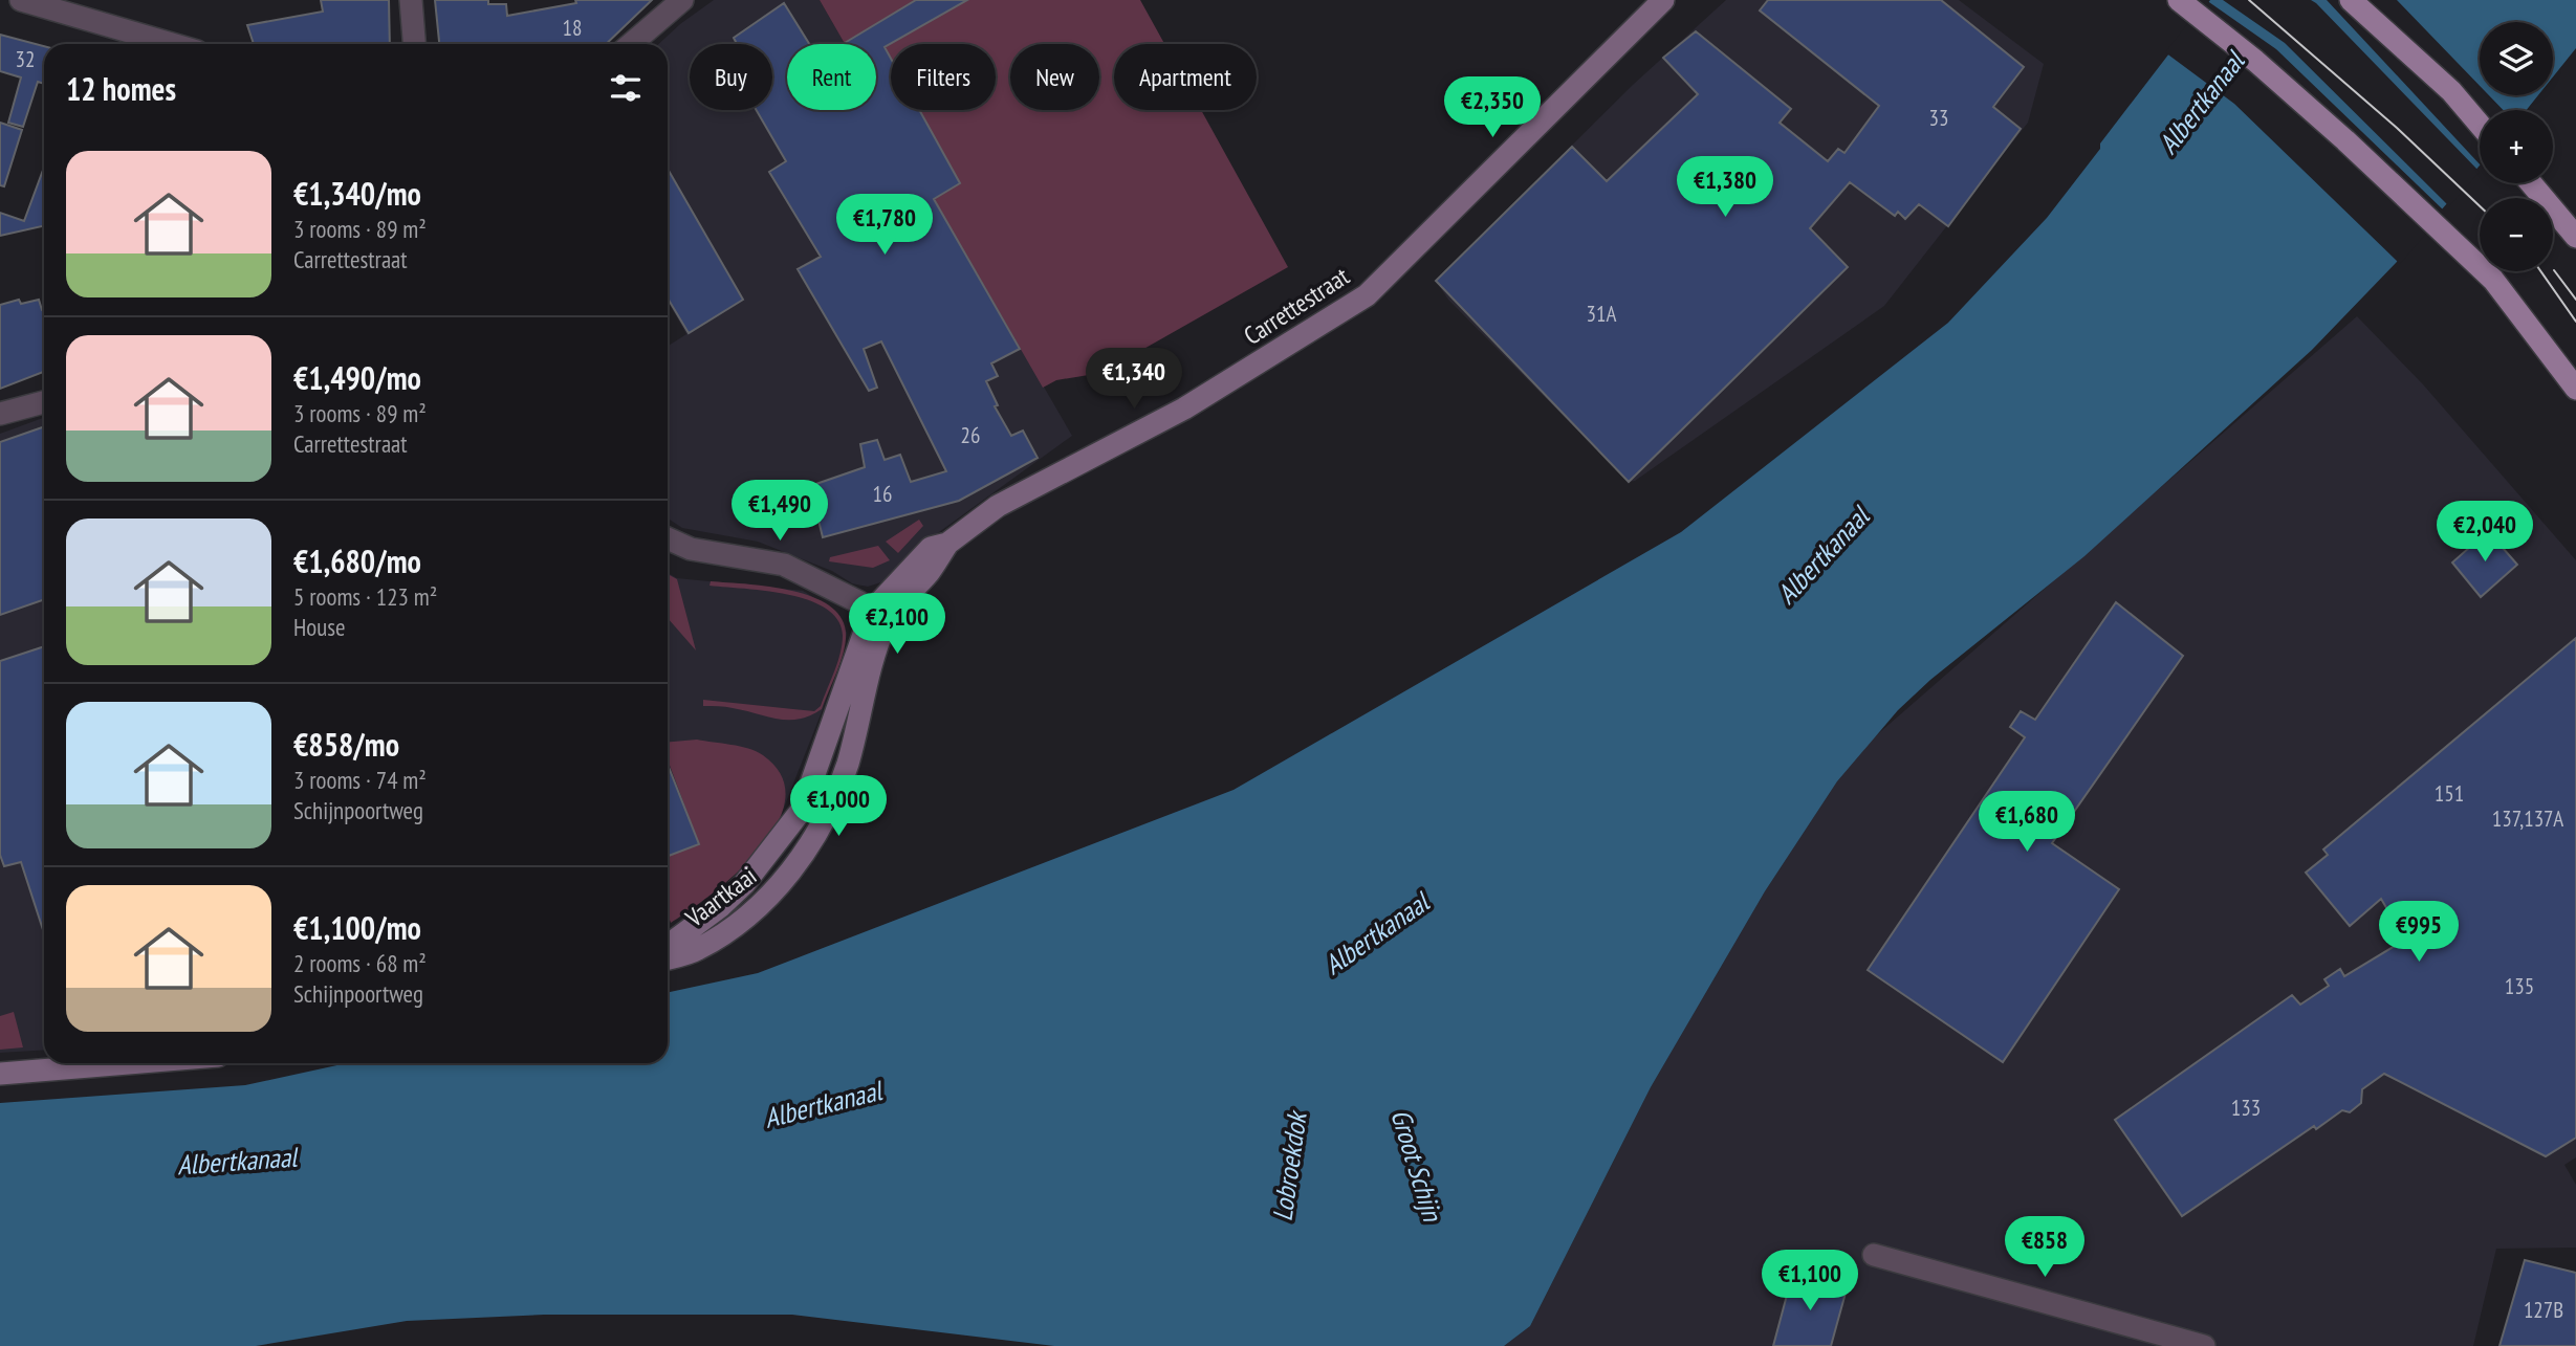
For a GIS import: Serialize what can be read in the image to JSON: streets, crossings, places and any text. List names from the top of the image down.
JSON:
{
  "streets": {
    "street": ["Carrettestraat", "Vaartkaai"]
  },
  "crossings": [
    ["Carrettestraat", "Vaartkaai"]
  ],
  "water": ["Albertkanaal", "Groot Schijn", "Lobroekdok"],
  "house_numbers": [
    "18",
    "32",
    "33",
    "31A",
    "26",
    "16",
    "151",
    "137,137A",
    "135",
    "133",
    "127B"
  ],
  "page": {
    "map_buttons": ["+", "−"],
    "chip": [
      "Buy",
      "Rent",
      "Filters",
      "New",
      "Apartment"
    ],
    "heading": "12 homes",
    "price": [
      "€2,350",
      "€1,380",
      "€1,780",
      "€1,340",
      "€1,490",
      "€2,040",
      "€2,100",
      "€1,000",
      "€1,680",
      "€995",
      "€858",
      "€1,100"
    ],
    "list": [
      {
        "name": "€1,340/mo",
        "note": "3 rooms · 89 m² · Carrettestraat"
      },
      {
        "name": "€1,490/mo",
        "note": "3 rooms · 89 m² · Carrettestraat"
      },
      {
        "name": "€1,680/mo",
        "note": "5 rooms · 123 m² · House"
      },
      {
        "name": "€858/mo",
        "note": "3 rooms · 74 m² · Schijnpoortweg"
      },
      {
        "name": "€1,100/mo",
        "note": "2 rooms · 68 m² · Schijnpoortweg"
      }
    ]
  }
}
